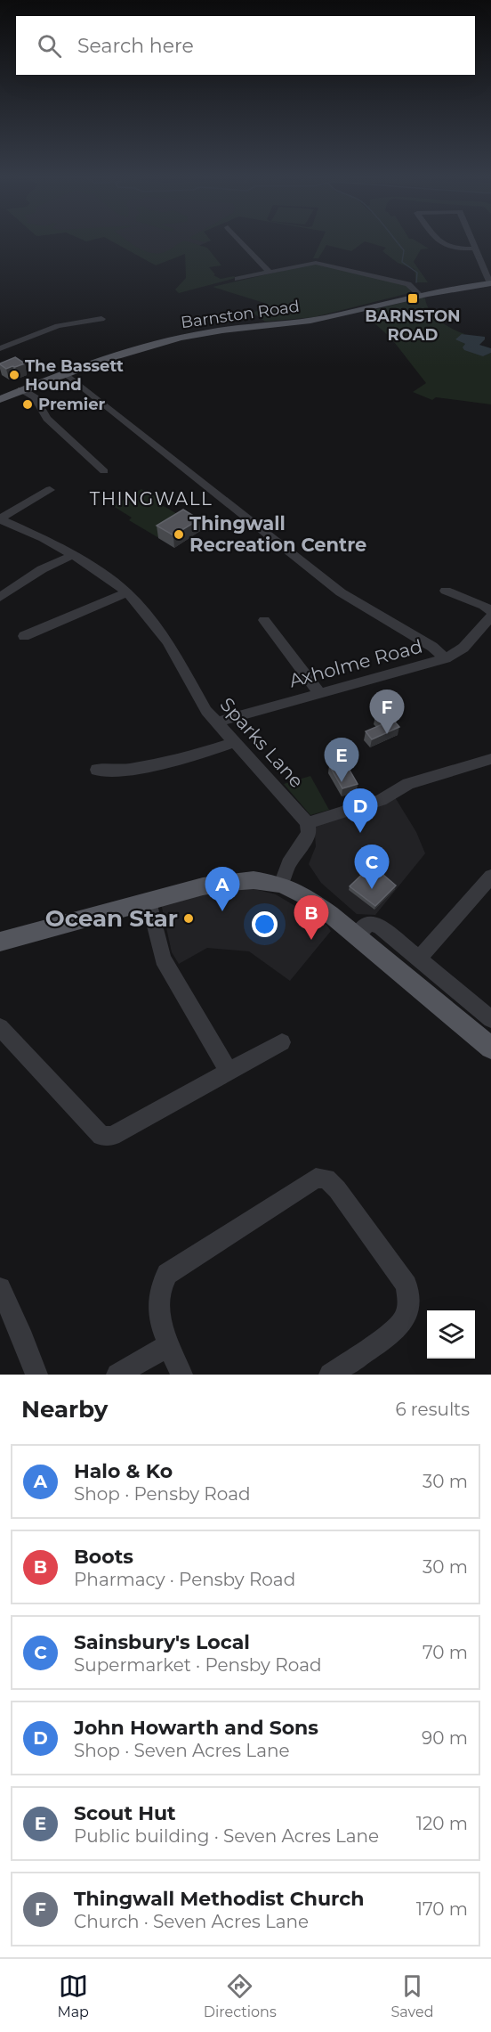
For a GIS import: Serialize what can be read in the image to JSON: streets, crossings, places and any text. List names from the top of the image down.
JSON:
{
  "streets": {
    "main road": ["Barnston Road"],
    "street": ["Axholme Road", "Sparks Lane"]
  },
  "crossings": [
    ["Axholme Road", "Sparks Lane"]
  ],
  "districts": ["THINGWALL"],
  "places": {
    "transit": ["BARNSTON ROAD"],
    "other": [
      "The Bassett Hound",
      "Premier",
      "Thingwall Recreation Centre",
      "Ocean Star"
    ]
  },
  "page": {
    "search": "Search here",
    "pins": [
      "F",
      "E",
      "D",
      "C",
      "A",
      "B"
    ],
    "heading": ["Nearby", "6 results"],
    "list": [
      {
        "mark": "A",
        "name": "Halo & Ko",
        "note": "Shop · Pensby Road",
        "value": "30 m"
      },
      {
        "mark": "B",
        "name": "Boots",
        "note": "Pharmacy · Pensby Road",
        "value": "30 m"
      },
      {
        "mark": "C",
        "name": "Sainsbury's Local",
        "note": "Supermarket · Pensby Road",
        "value": "70 m"
      },
      {
        "mark": "D",
        "name": "John Howarth and Sons",
        "note": "Shop · Seven Acres Lane",
        "value": "90 m"
      },
      {
        "mark": "E",
        "name": "Scout Hut",
        "note": "Public building · Seven Acres Lane",
        "value": "120 m"
      },
      {
        "mark": "F",
        "name": "Thingwall Methodist Church",
        "note": "Church · Seven Acres Lane",
        "value": "170 m"
      }
    ],
    "nav": ["Map", "Directions", "Saved"]
  }
}
